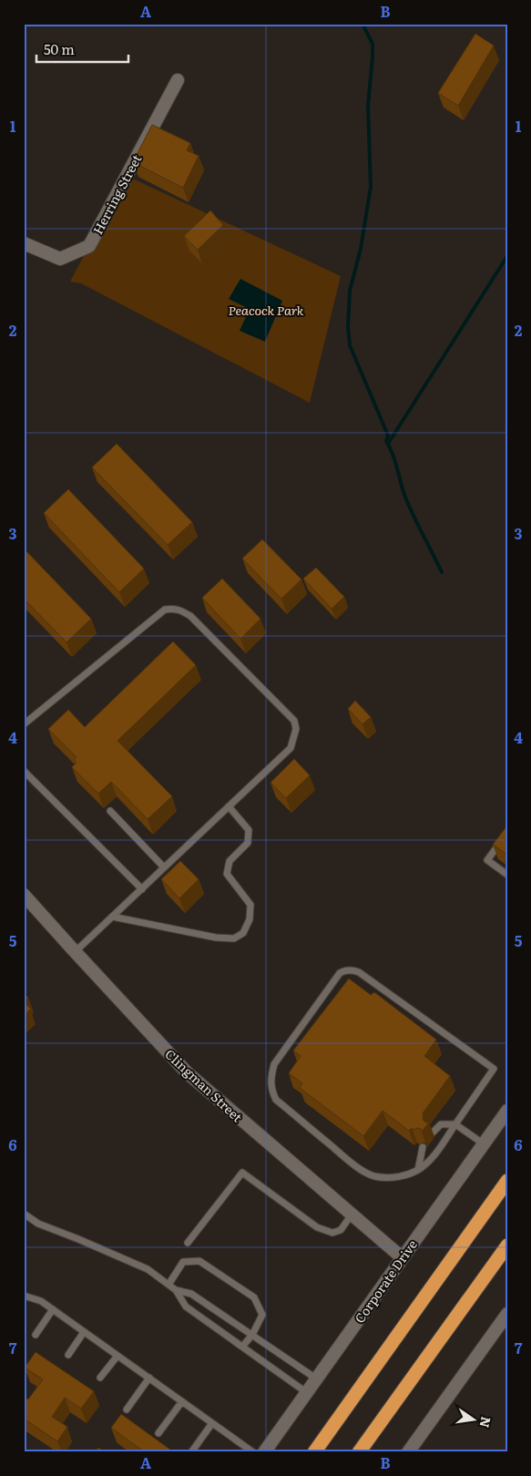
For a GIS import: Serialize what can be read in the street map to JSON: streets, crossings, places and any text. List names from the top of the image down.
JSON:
{
  "streets": {
    "street": ["Herring Street", "Clingman Street", "Corporate Drive"]
  },
  "crossings": [
    ["Clingman Street", "Corporate Drive"]
  ],
  "parks": ["Peacock Park"],
  "scale_bar": "50 m",
  "north": "right",
  "grid": {
    "columns": ["A", "B"],
    "rows": [
      "1",
      "2",
      "3",
      "4",
      "5",
      "6",
      "7"
    ]
  }
}
